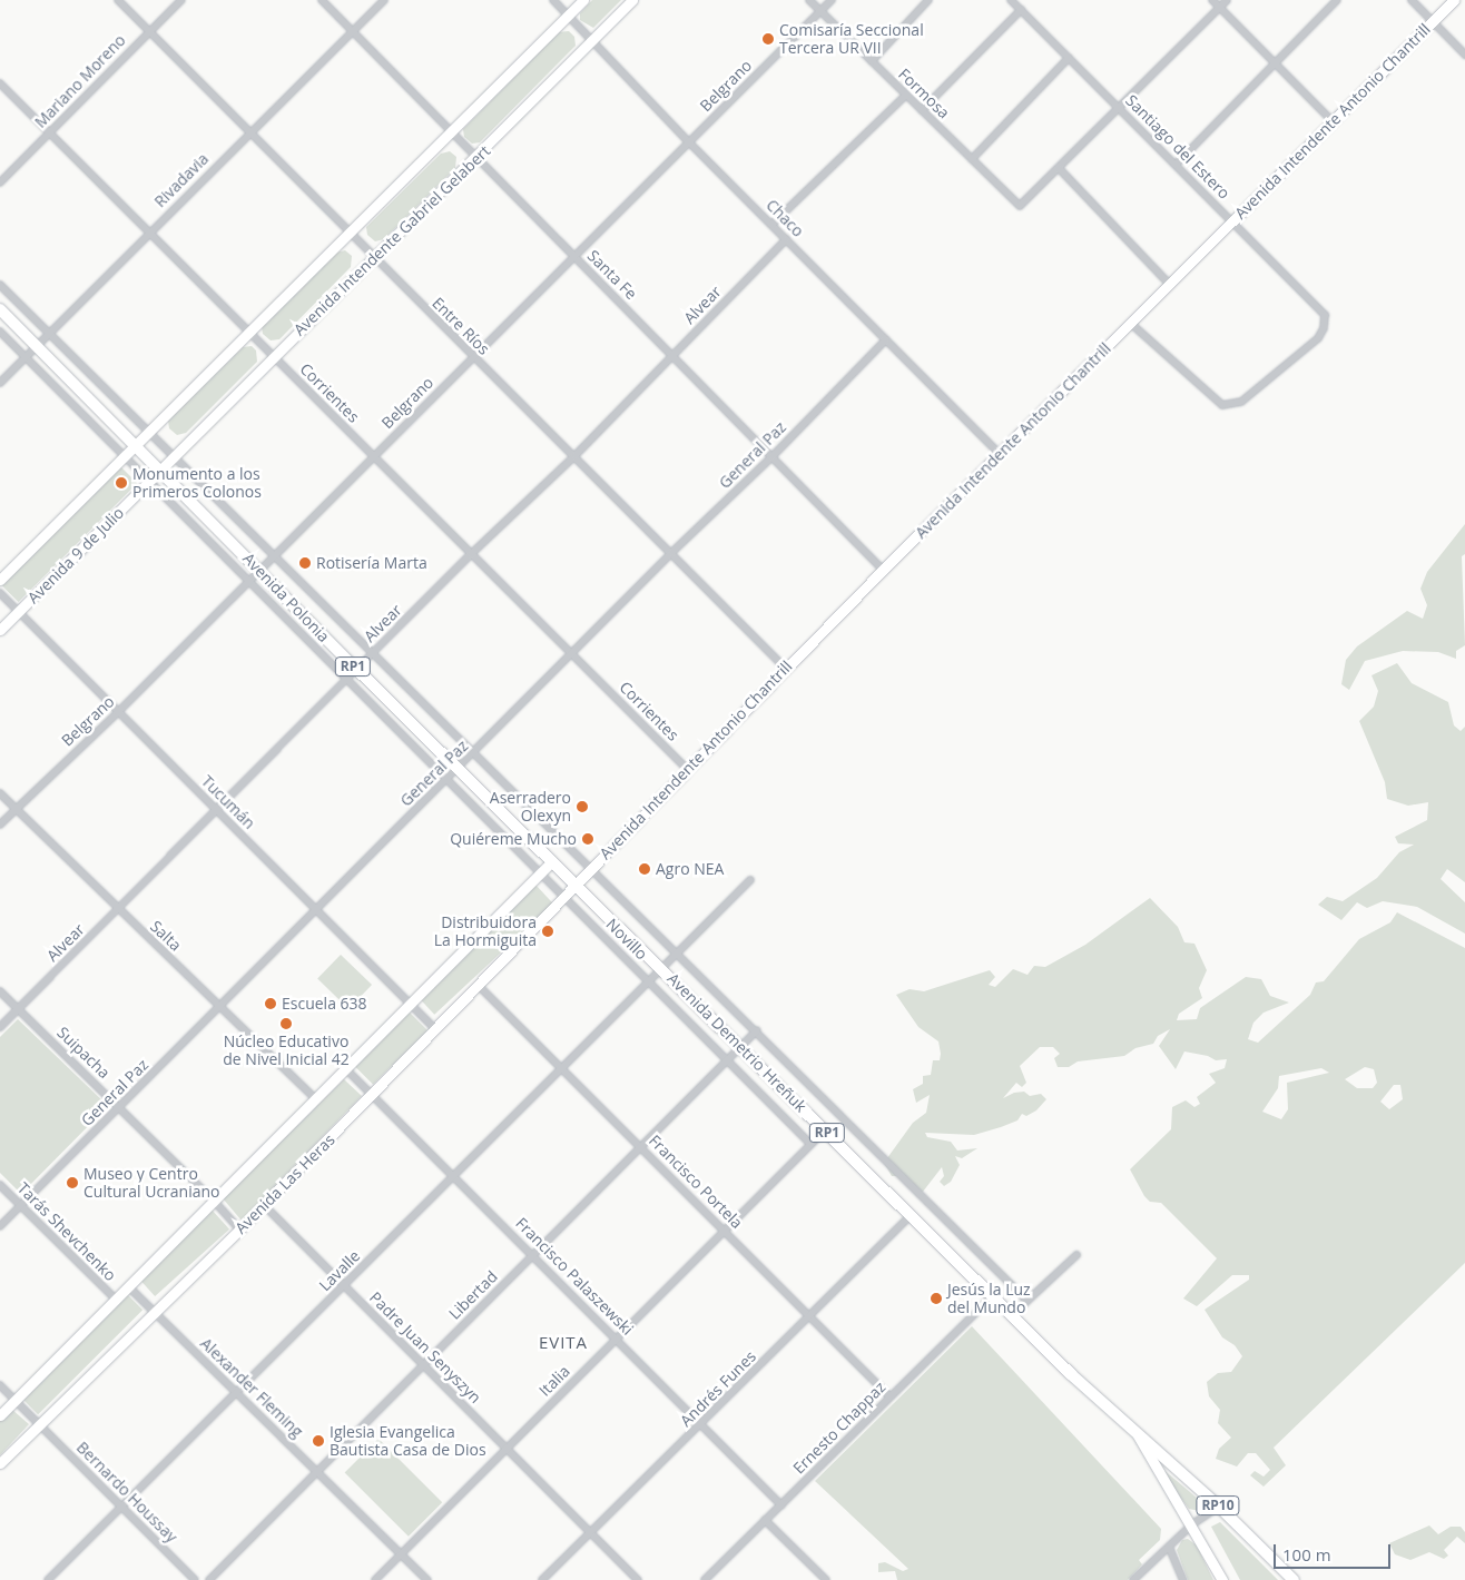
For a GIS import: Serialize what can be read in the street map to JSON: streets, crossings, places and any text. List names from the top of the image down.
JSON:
{
  "streets": {
    "main road": [
      "Avenida Intendente Antonio Chantrill",
      "Avenida Intendente Gabriel Gelabert",
      "Avenida 9 de Julio",
      "Avenida Polonia",
      "RP1",
      "Avenida Demetrio Hreñuk",
      "Avenida Las Heras",
      "RP10"
    ],
    "street": [
      "Mariano Moreno",
      "Belgrano",
      "Formosa",
      "Santiago del Estero",
      "Rivadavia",
      "Chaco",
      "Santa Fe",
      "Alvear",
      "Entre Ríos",
      "Corrientes",
      "General Paz",
      "Tucumán",
      "Salta",
      "Novillo",
      "Suipacha",
      "Francisco Portela",
      "Tarás Shevchenko",
      "Lavalle",
      "Francisco Palaszewski",
      "Libertad",
      "Padre Juan Senyszyn",
      "Italia",
      "Alexander Fleming",
      "Andrés Funes",
      "Ernesto Chappaz",
      "Bernardo Houssay"
    ]
  },
  "crossings": [
    ["Mariano Moreno", "Entre Ríos"],
    ["Mariano Moreno", "Corrientes"],
    ["Belgrano", "Formosa"],
    ["Belgrano", "Chaco"],
    ["Belgrano", "Santa Fe"],
    ["Belgrano", "Entre Ríos"],
    ["Belgrano", "Corrientes"],
    ["Belgrano", "Avenida Polonia"],
    ["Belgrano", "Tucumán"],
    ["Belgrano", "Salta"],
    ["Belgrano", "Avenida Demetrio Hreñuk"],
    ["Avenida Intendente Antonio Chantrill", "Santiago del Estero"],
    ["Avenida Intendente Antonio Chantrill", "Chaco"],
    ["Avenida Intendente Antonio Chantrill", "Santa Fe"],
    ["Avenida Intendente Antonio Chantrill", "Entre Ríos"],
    ["Avenida Intendente Antonio Chantrill", "Corrientes"],
    ["Avenida Intendente Antonio Chantrill", "Avenida Polonia"],
    ["Avenida Intendente Antonio Chantrill", "Novillo"],
    ["Avenida Intendente Antonio Chantrill", "Avenida Demetrio Hreñuk"],
    ["Avenida Intendente Antonio Chantrill", "Avenida Las Heras"],
    ["Rivadavia", "Santa Fe"],
    ["Rivadavia", "Entre Ríos"],
    ["Rivadavia", "Corrientes"],
    ["Rivadavia", "Avenida Polonia"],
    ["Rivadavia", "Avenida Demetrio Hreñuk"],
    ["Chaco", "Avenida Intendente Gabriel Gelabert"],
    ["Chaco", "Alvear"],
    ["Chaco", "General Paz"],
    ["Avenida Intendente Gabriel Gelabert", "Santa Fe"],
    ["Avenida Intendente Gabriel Gelabert", "Entre Ríos"],
    ["Avenida Intendente Gabriel Gelabert", "Corrientes"],
    ["Avenida Intendente Gabriel Gelabert", "Avenida 9 de Julio"],
    ["Avenida Intendente Gabriel Gelabert", "Avenida Polonia"],
    ["Avenida Intendente Gabriel Gelabert", "Avenida Demetrio Hreñuk"],
    ["Santa Fe", "Alvear"],
    ["Santa Fe", "General Paz"],
    ["Alvear", "Entre Ríos"],
    ["Alvear", "Corrientes"],
    ["Alvear", "Avenida Polonia"],
    ["Alvear", "Tucumán"],
    ["Alvear", "Salta"],
    ["Alvear", "Avenida Demetrio Hreñuk"],
    ["Alvear", "Suipacha"],
    ["Entre Ríos", "General Paz"],
    ["Corrientes", "General Paz"],
    ["General Paz", "Avenida Polonia"],
    ["General Paz", "Tucumán"],
    ["General Paz", "Salta"],
    ["General Paz", "Avenida Demetrio Hreñuk"],
    ["General Paz", "Suipacha"],
    ["General Paz", "Tarás Shevchenko"],
    ["Avenida 9 de Julio", "Avenida Polonia"],
    ["Avenida 9 de Julio", "Tucumán"],
    ["Avenida Polonia", "Novillo"],
    ["Avenida Polonia", "Avenida Demetrio Hreñuk"],
    ["RP1", "Avenida Demetrio Hreñuk"],
    ["RP1", "RP10"],
    ["Tucumán", "Avenida Las Heras"],
    ["Novillo", "Avenida Las Heras"],
    ["Novillo", "Lavalle"],
    ["Novillo", "Libertad"],
    ["Novillo", "Italia"],
    ["Avenida Demetrio Hreñuk", "Lavalle"],
    ["Avenida Demetrio Hreñuk", "Libertad"],
    ["Avenida Demetrio Hreñuk", "Italia"],
    ["Avenida Demetrio Hreñuk", "Andrés Funes"],
    ["Avenida Demetrio Hreñuk", "Ernesto Chappaz"],
    ["Avenida Demetrio Hreñuk", "RP10"],
    ["Suipacha", "Avenida Las Heras"],
    ["Francisco Portela", "Avenida Las Heras"],
    ["Francisco Portela", "Lavalle"],
    ["Francisco Portela", "Libertad"],
    ["Francisco Portela", "Italia"],
    ["Francisco Portela", "Andrés Funes"],
    ["Francisco Portela", "Ernesto Chappaz"],
    ["Avenida Las Heras", "Francisco Palaszewski"],
    ["Avenida Las Heras", "Padre Juan Senyszyn"],
    ["Avenida Las Heras", "Alexander Fleming"],
    ["Avenida Las Heras", "Bernardo Houssay"],
    ["Lavalle", "Francisco Palaszewski"],
    ["Lavalle", "Padre Juan Senyszyn"],
    ["Lavalle", "Alexander Fleming"],
    ["Lavalle", "Bernardo Houssay"],
    ["Francisco Palaszewski", "Libertad"],
    ["Francisco Palaszewski", "Italia"],
    ["Francisco Palaszewski", "Andrés Funes"],
    ["Francisco Palaszewski", "Ernesto Chappaz"],
    ["Libertad", "Padre Juan Senyszyn"],
    ["Libertad", "Alexander Fleming"],
    ["Padre Juan Senyszyn", "Italia"],
    ["Padre Juan Senyszyn", "Andrés Funes"],
    ["Italia", "Alexander Fleming"]
  ],
  "districts": ["EVITA"],
  "places": [
    "Comisaría Seccional Tercera UR VII",
    "Monumento a los Primeros Colonos",
    "Rotisería Marta",
    "Aserradero Olexyn",
    "Quiéreme Mucho",
    "Agro NEA",
    "Distribuidora La Hormiguita",
    "Escuela 638",
    "Núcleo Educativo de Nivel Inicial 42",
    "Museo y Centro Cultural Ucraniano",
    "Jesús la Luz del Mundo",
    "Iglesia Evangelica Bautista Casa de Dios"
  ],
  "scale_bar": "100 m"
}
